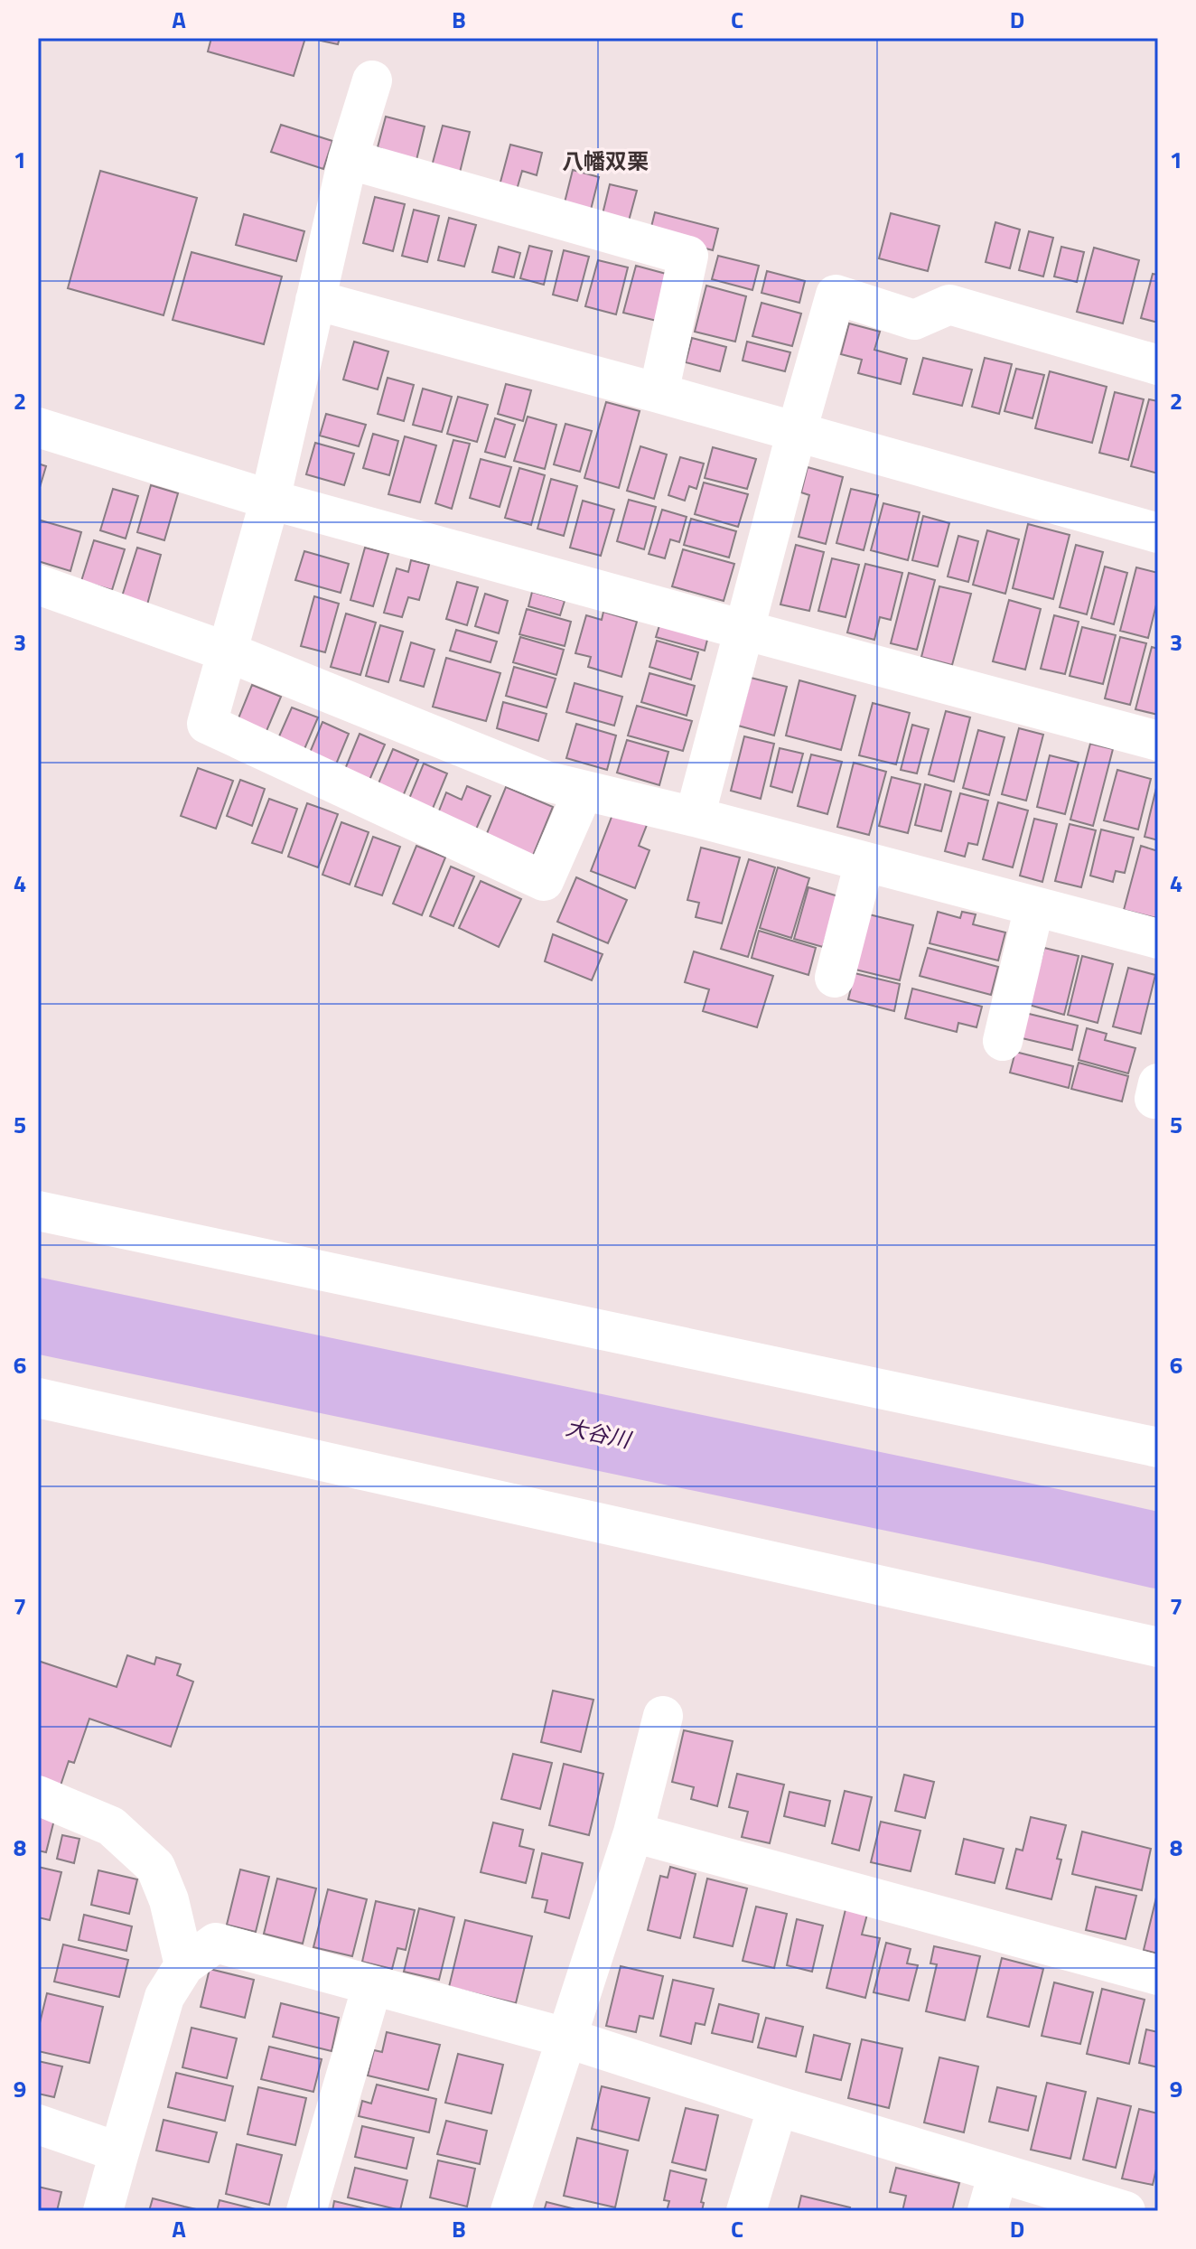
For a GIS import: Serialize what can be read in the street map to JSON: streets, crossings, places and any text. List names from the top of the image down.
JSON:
{
  "districts": ["八幡双栗"],
  "water": ["大谷川"],
  "grid": {
    "columns": [
      "A",
      "B",
      "C",
      "D"
    ],
    "rows": [
      "1",
      "2",
      "3",
      "4",
      "5",
      "6",
      "7",
      "8",
      "9"
    ]
  }
}
